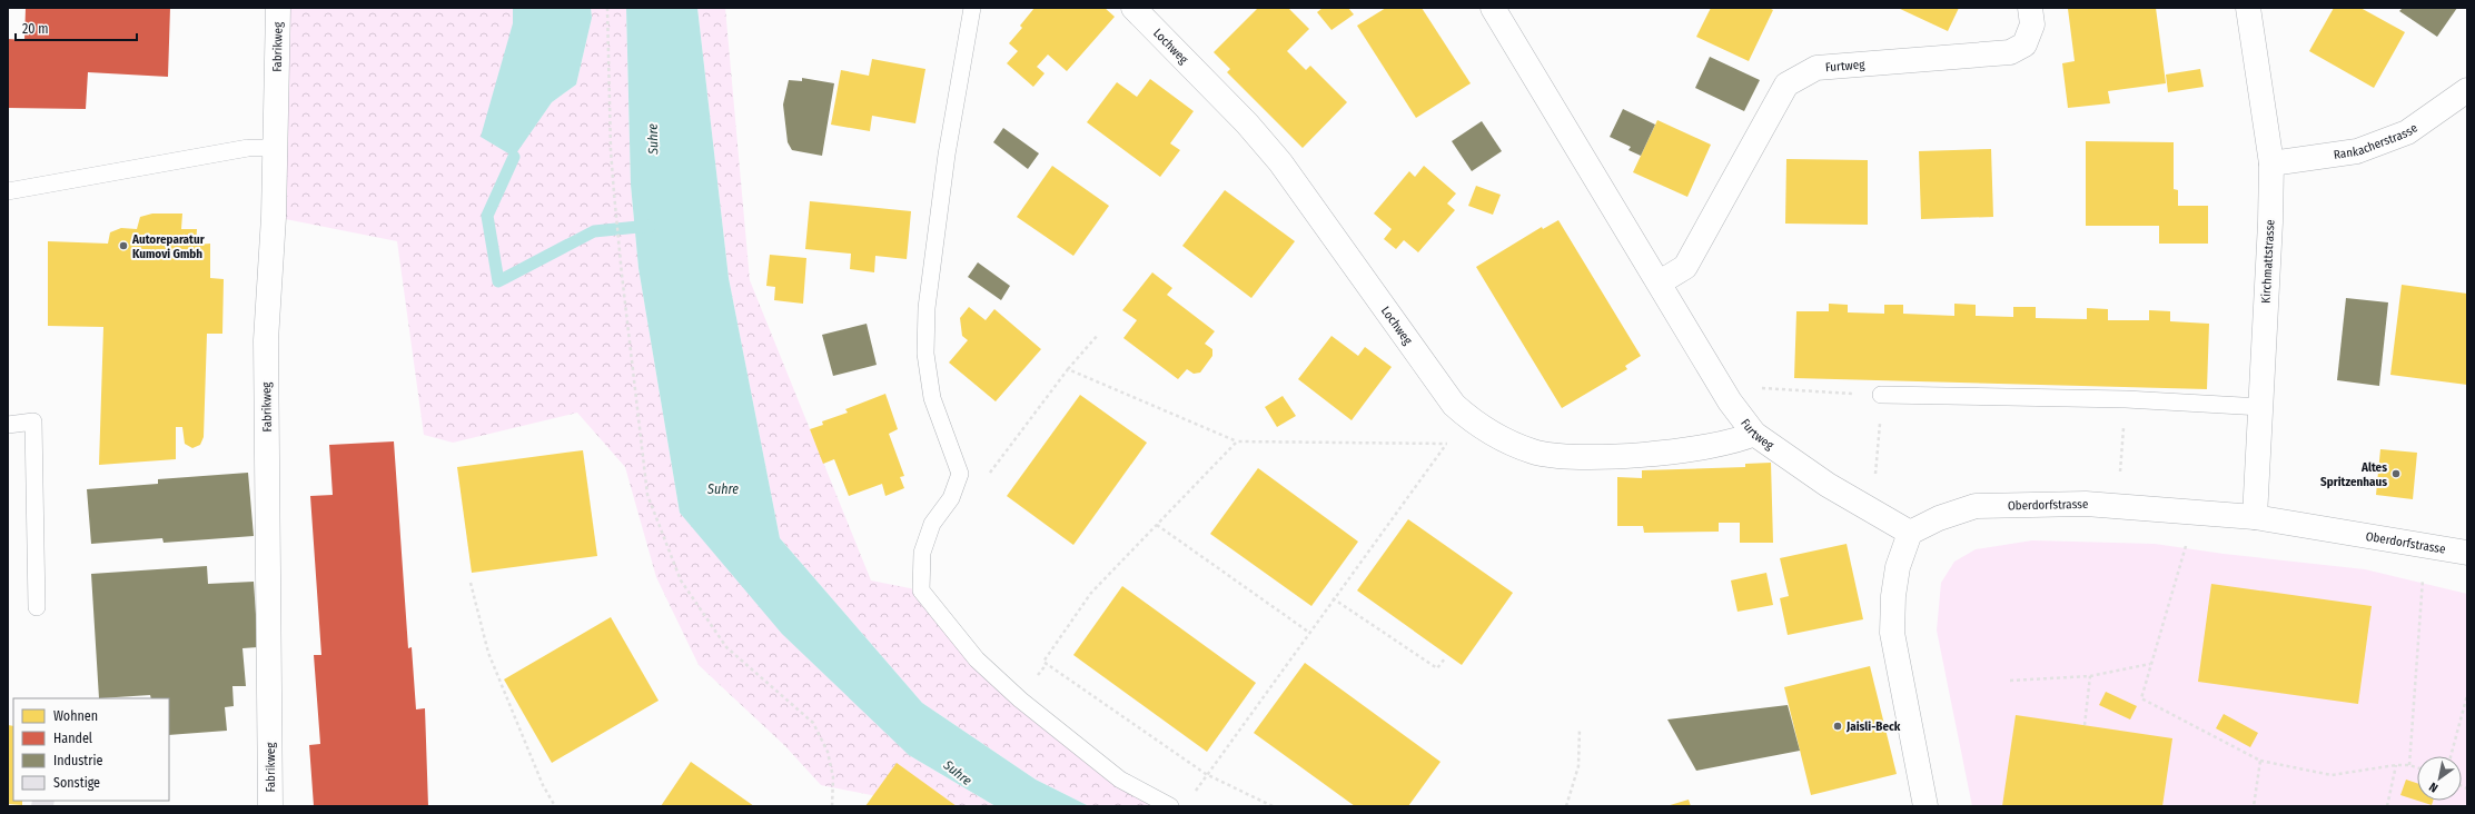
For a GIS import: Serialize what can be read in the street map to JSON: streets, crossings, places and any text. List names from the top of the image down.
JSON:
{
  "streets": {
    "street": [
      "Lochweg",
      "Fabrikweg",
      "Furtweg",
      "Rankacherstrasse",
      "Kirchmattstrasse",
      "Oberdorfstrasse"
    ]
  },
  "crossings": [
    ["Lochweg", "Furtweg"],
    ["Furtweg", "Oberdorfstrasse"],
    ["Rankacherstrasse", "Kirchmattstrasse"],
    ["Kirchmattstrasse", "Oberdorfstrasse"]
  ],
  "water": ["Suhre"],
  "places": ["Autoreparatur Kumovi Gmbh", "Altes Spritzenhaus", "Jaisli-Beck"],
  "legend": [
    "Wohnen",
    "Handel",
    "Industrie",
    "Sonstige"
  ],
  "scale_bar": "20 m",
  "north": "bottom left"
}
